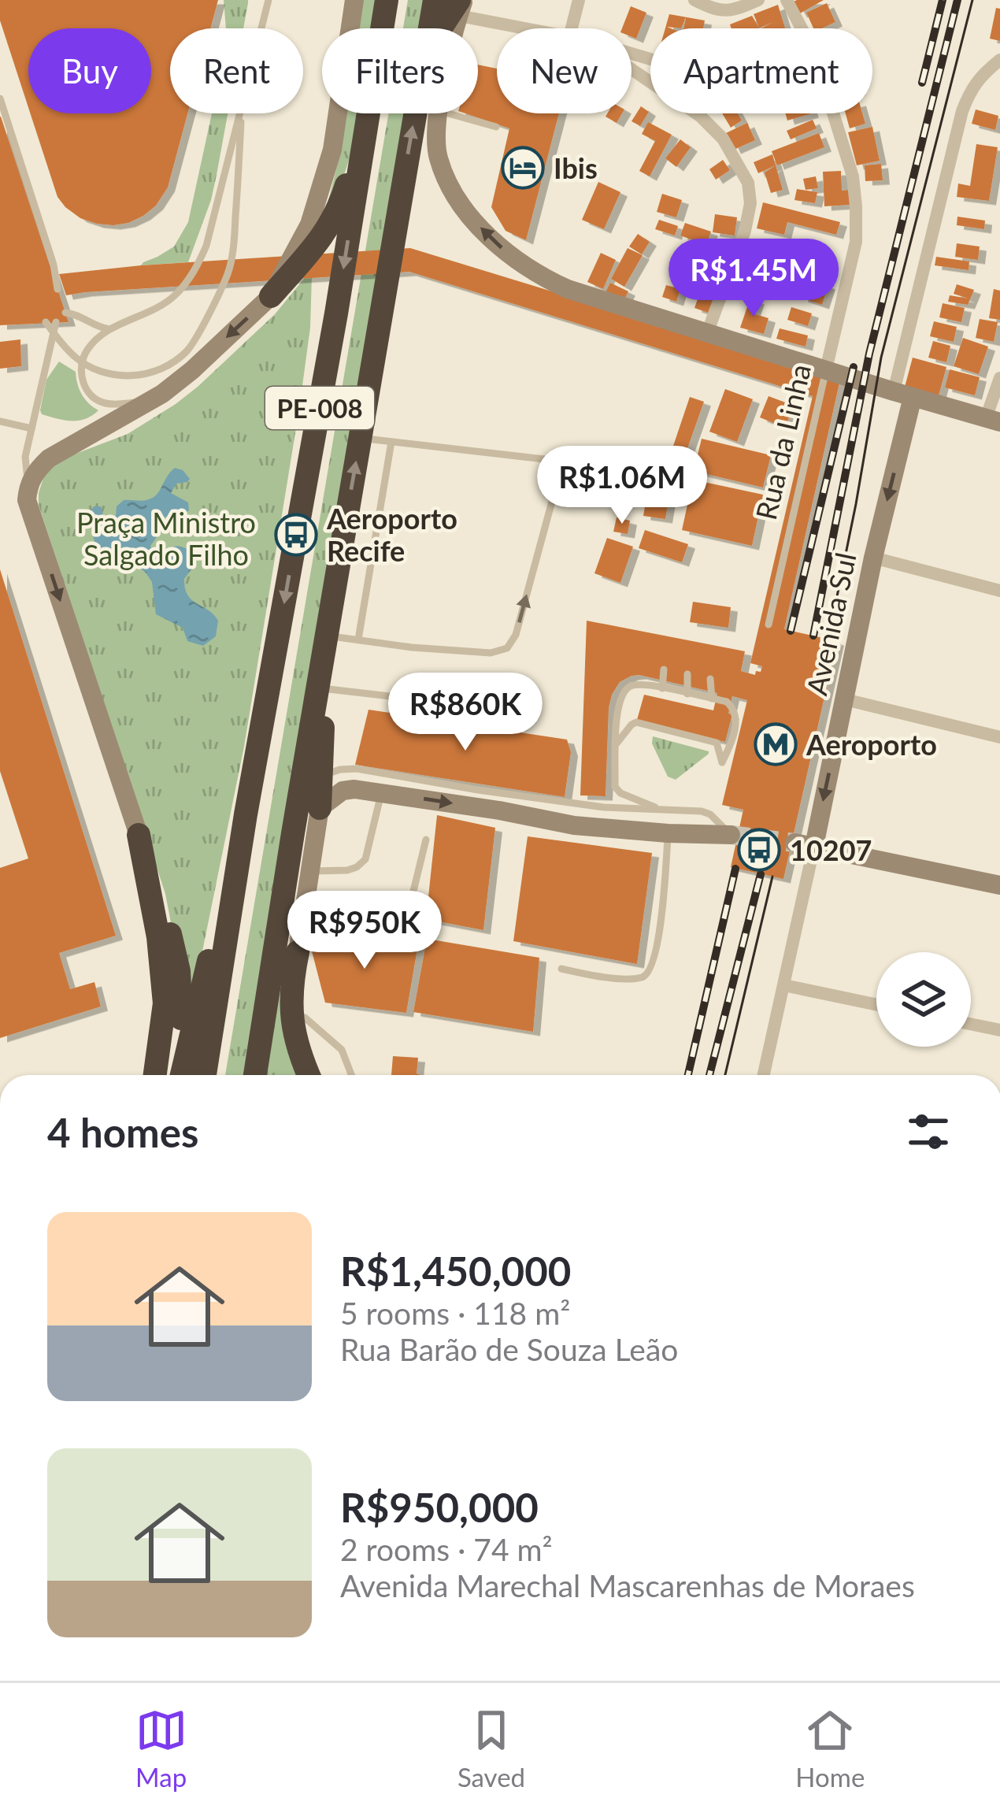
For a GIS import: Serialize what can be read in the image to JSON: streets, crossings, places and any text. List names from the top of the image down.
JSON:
{
  "streets": {
    "highway": ["PE-008"],
    "main road": ["Avenida Sul"],
    "street": ["Rua da Linha"]
  },
  "parks": ["Praça Ministro Salgado Filho"],
  "places": {
    "hotel": ["Ibis"],
    "bus stop": ["Aeroporto Recife", "10207"],
    "metro station": ["Aeroporto"]
  },
  "page": {
    "chip": [
      "Buy",
      "Rent",
      "Filters",
      "New",
      "Apartment"
    ],
    "price": [
      "R$1.45M",
      "R$1.06M",
      "R$860K",
      "R$950K"
    ],
    "heading": "4 homes",
    "list": [
      {
        "name": "R$1,450,000",
        "note": "5 rooms · 118 m² · Rua Barão de Souza Leão"
      },
      {
        "name": "R$950,000",
        "note": "2 rooms · 74 m² · Avenida Marechal Mascarenhas de Moraes"
      }
    ],
    "tabs": ["Map", "Saved", "Home"]
  }
}
